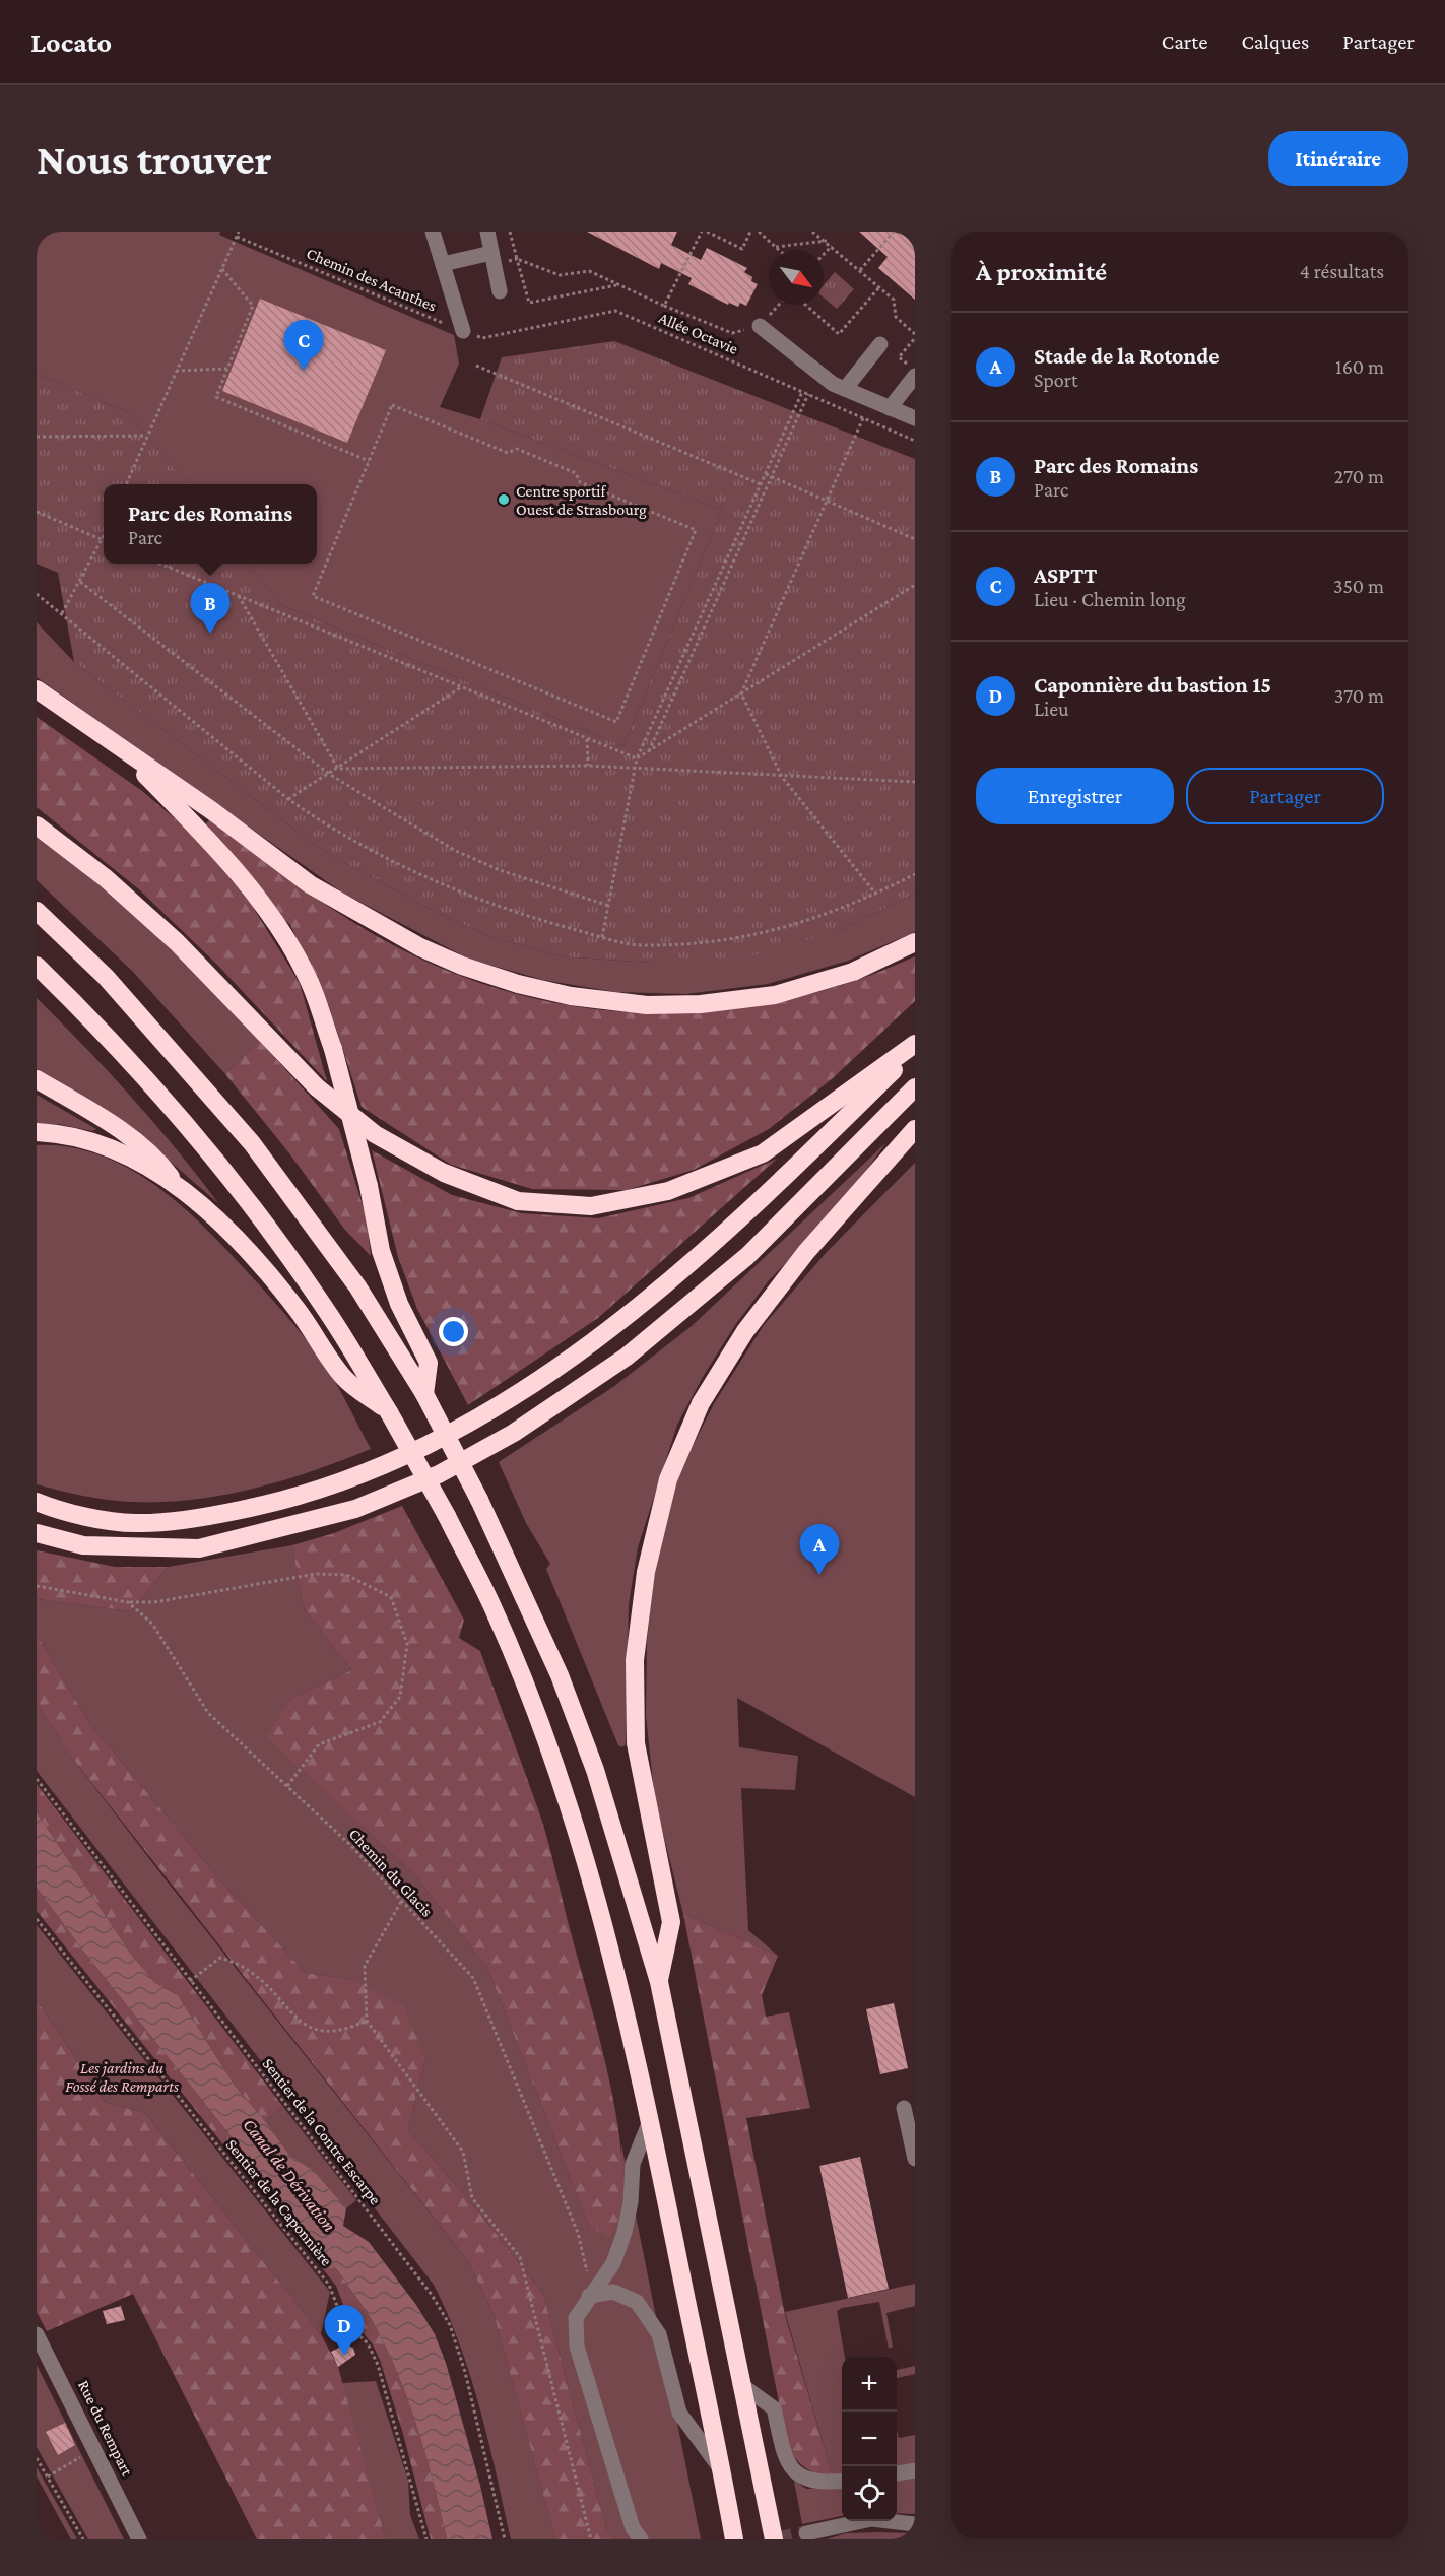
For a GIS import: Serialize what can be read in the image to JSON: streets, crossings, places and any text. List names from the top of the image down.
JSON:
{
  "streets": {
    "street": ["Rue du Rempart"],
    "path": [
      "Chemin des Acanthes",
      "Allée Octavie",
      "Chemin du Glacis",
      "Sentier de la Contre Escarpe",
      "Sentier de la Caponnière"
    ]
  },
  "crossings": [
    ["Chemin des Acanthes", "Allée Octavie"]
  ],
  "water": ["Canal de Dérivation"],
  "parks": ["Les jardins du Fossé des Remparts"],
  "places": ["Centre sportif Ouest de Strasbourg"],
  "north": "bottom right",
  "page": {
    "header": "Locato",
    "nav": ["Carte", "Calques", "Partager"],
    "buttons": [
      "Itinéraire",
      ["Enregistrer", "Partager"]
    ],
    "title": "Nous trouver",
    "heading": ["À proximité", "4 résultats"],
    "list": [
      {
        "mark": "A",
        "name": "Stade de la Rotonde",
        "note": "Sport",
        "value": "160 m"
      },
      {
        "mark": "B",
        "name": "Parc des Romains",
        "note": "Parc",
        "value": "270 m"
      },
      {
        "mark": "C",
        "name": "ASPTT",
        "note": "Lieu · Chemin long",
        "value": "350 m"
      },
      {
        "mark": "D",
        "name": "Caponnière du bastion 15",
        "note": "Lieu",
        "value": "370 m"
      }
    ],
    "pins": [
      "C",
      "B",
      "A",
      "D"
    ],
    "popup": ["Parc des Romains", "Parc"],
    "map_buttons": ["+", "−"]
  }
}
